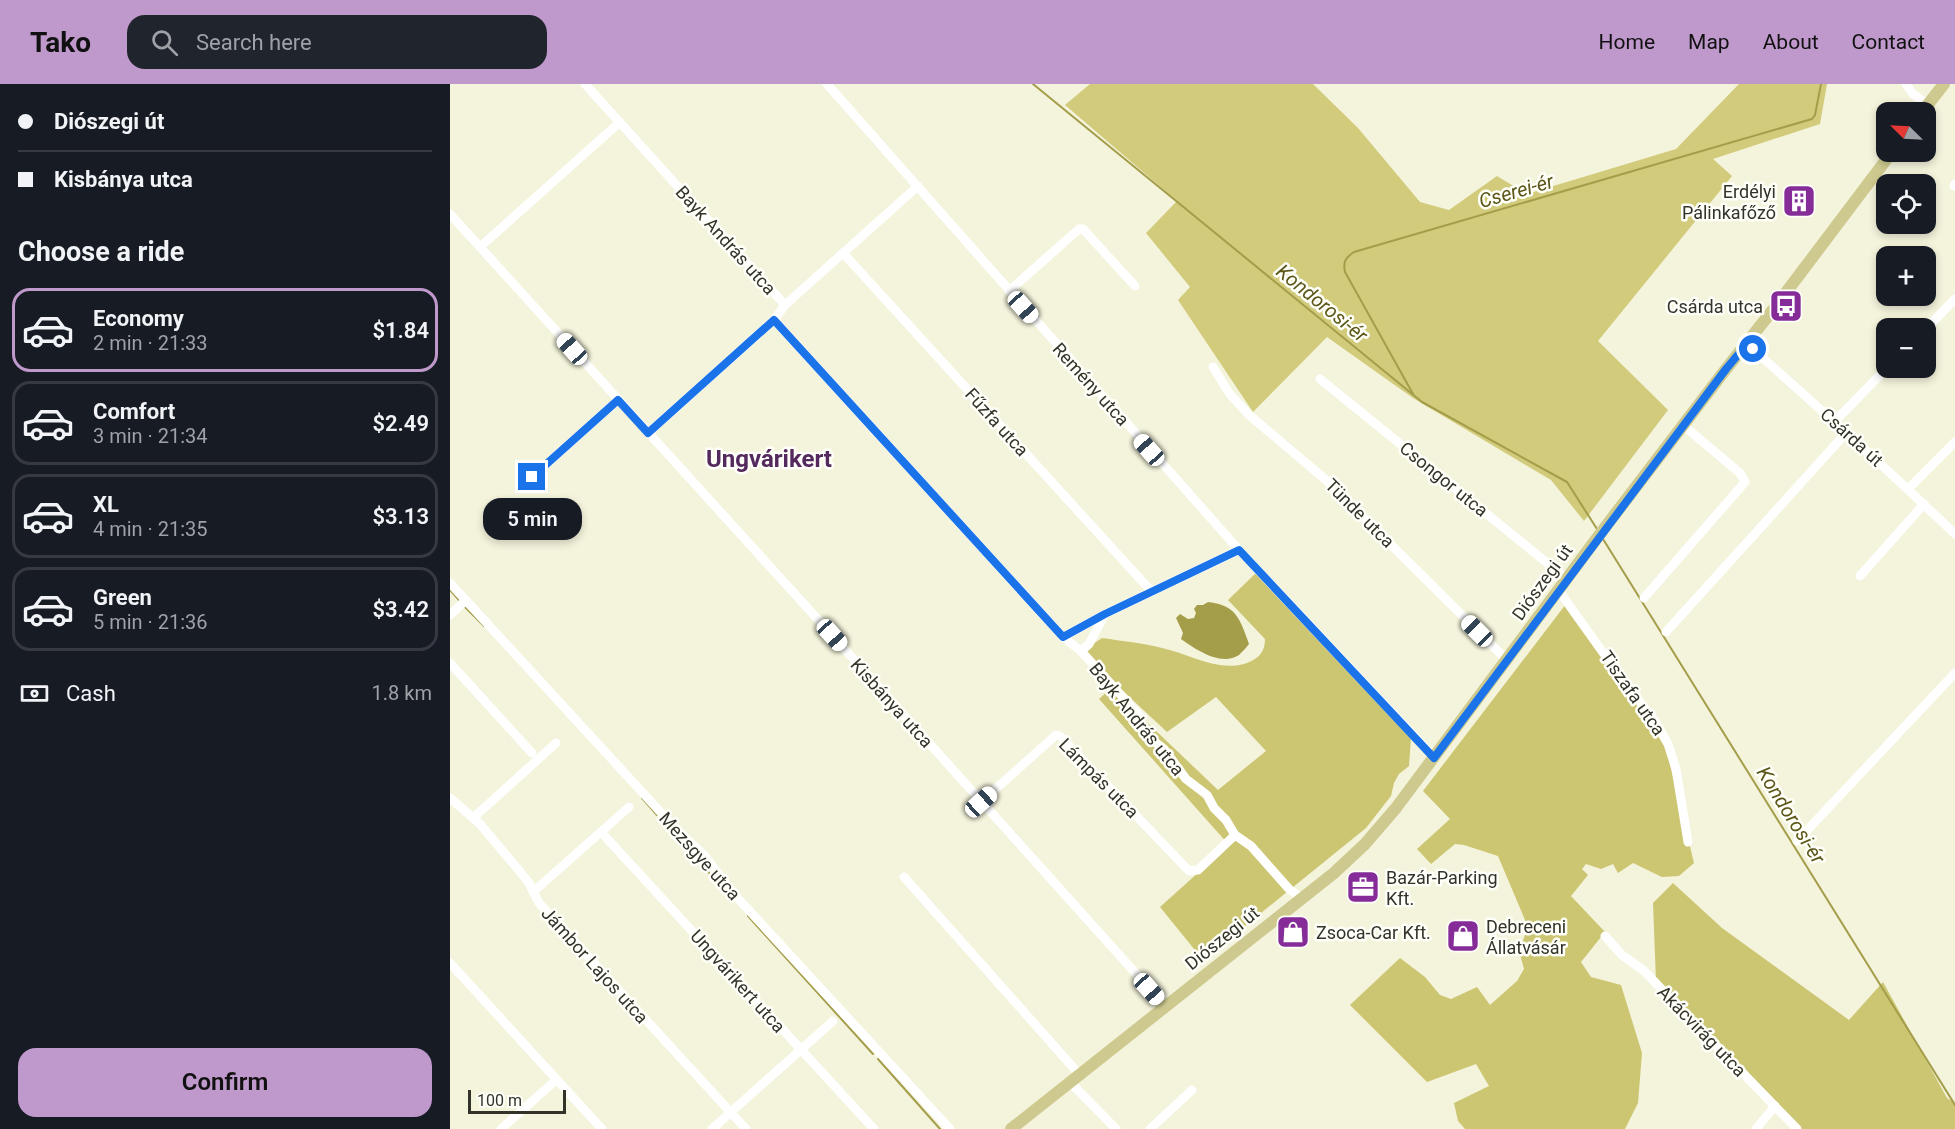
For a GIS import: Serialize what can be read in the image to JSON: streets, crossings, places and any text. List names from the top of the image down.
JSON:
{
  "streets": {
    "main road": ["Diószegi út"],
    "street": [
      "Bayk András utca",
      "Remény utca",
      "Fűzfa utca",
      "Csárda út",
      "Csongor utca",
      "Tünde utca",
      "Tiszafa utca",
      "Kisbánya utca",
      "Lámpás utca",
      "Mezsgye utca",
      "Jámbor Lajos utca",
      "Ungvárikert utca",
      "Akácvirág utca"
    ]
  },
  "crossings": [
    ["Bayk András utca", "Diószegi út"],
    ["Bayk András utca", "Lámpás utca"],
    ["Remény utca", "Diószegi út"],
    ["Csárda út", "Diószegi út"],
    ["Csongor utca", "Diószegi út"],
    ["Tünde utca", "Diószegi út"],
    ["Diószegi út", "Tiszafa utca"],
    ["Diószegi út", "Kisbánya utca"],
    ["Kisbánya utca", "Lámpás utca"]
  ],
  "districts": ["Ungvárikert"],
  "water": ["Cserei-ér", "Kondorosi-ér"],
  "places": {
    "building": ["Erdélyi Pálinkafőző"],
    "bus stop": ["Csárda utca"],
    "office": ["Bazár-Parking Kft."],
    "shop": ["Zsoca-Car Kft.", "Debreceni Állatvásár"]
  },
  "scale_bar": "100 m",
  "north": "top left",
  "page": {
    "header": "Tako",
    "search": "Search here",
    "nav": [
      "Home",
      "Map",
      "About",
      "Contact"
    ],
    "banner": ["Diószegi út", "Kisbánya utca"],
    "map_buttons": ["+", "−"],
    "heading": "Choose a ride",
    "list": [
      {
        "name": "Economy",
        "note": "2 min · 21:33",
        "value": "$1.84"
      },
      {
        "name": "Comfort",
        "note": "3 min · 21:34",
        "value": "$2.49"
      },
      {
        "name": "XL",
        "note": "4 min · 21:35",
        "value": "$3.13"
      },
      {
        "name": "Green",
        "note": "5 min · 21:36",
        "value": "$3.42"
      }
    ],
    "bubble": "5 min",
    "pay": ["Cash", "1.8 km"],
    "buttons": "Confirm",
    "scale": "100 m"
  }
}
